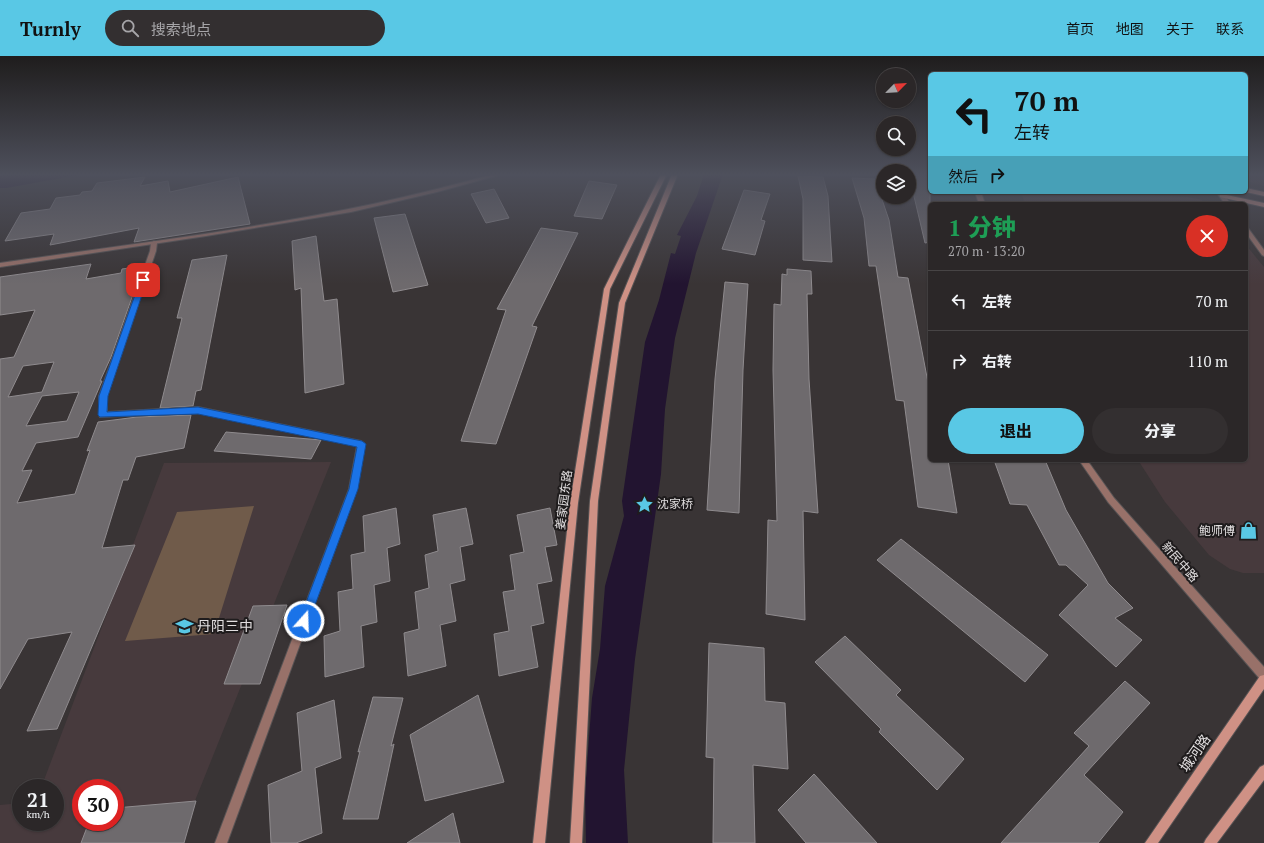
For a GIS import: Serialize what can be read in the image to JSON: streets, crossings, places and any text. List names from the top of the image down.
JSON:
{
  "streets": {
    "main road": ["姜家园东路", "城河路"],
    "street": ["新民中路"]
  },
  "places": {
    "place": ["沈家桥"],
    "shop": ["鲍师傅"],
    "school or university": ["丹阳三中"]
  },
  "north": "top right",
  "page": {
    "header": "Turnly",
    "search": "搜索地点",
    "nav": [
      "首页",
      "地图",
      "关于",
      "联系"
    ],
    "turn": ["70 m", "左转"],
    "then": "然后",
    "heading": ["1 分钟", "270 m · 13:20"],
    "list": [
      {
        "name": "左转",
        "value": "70 m"
      },
      {
        "name": "右转",
        "value": "110 m"
      }
    ],
    "buttons": ["退出", "分享"],
    "speed": "21 km/h",
    "limit": "30"
  }
}
